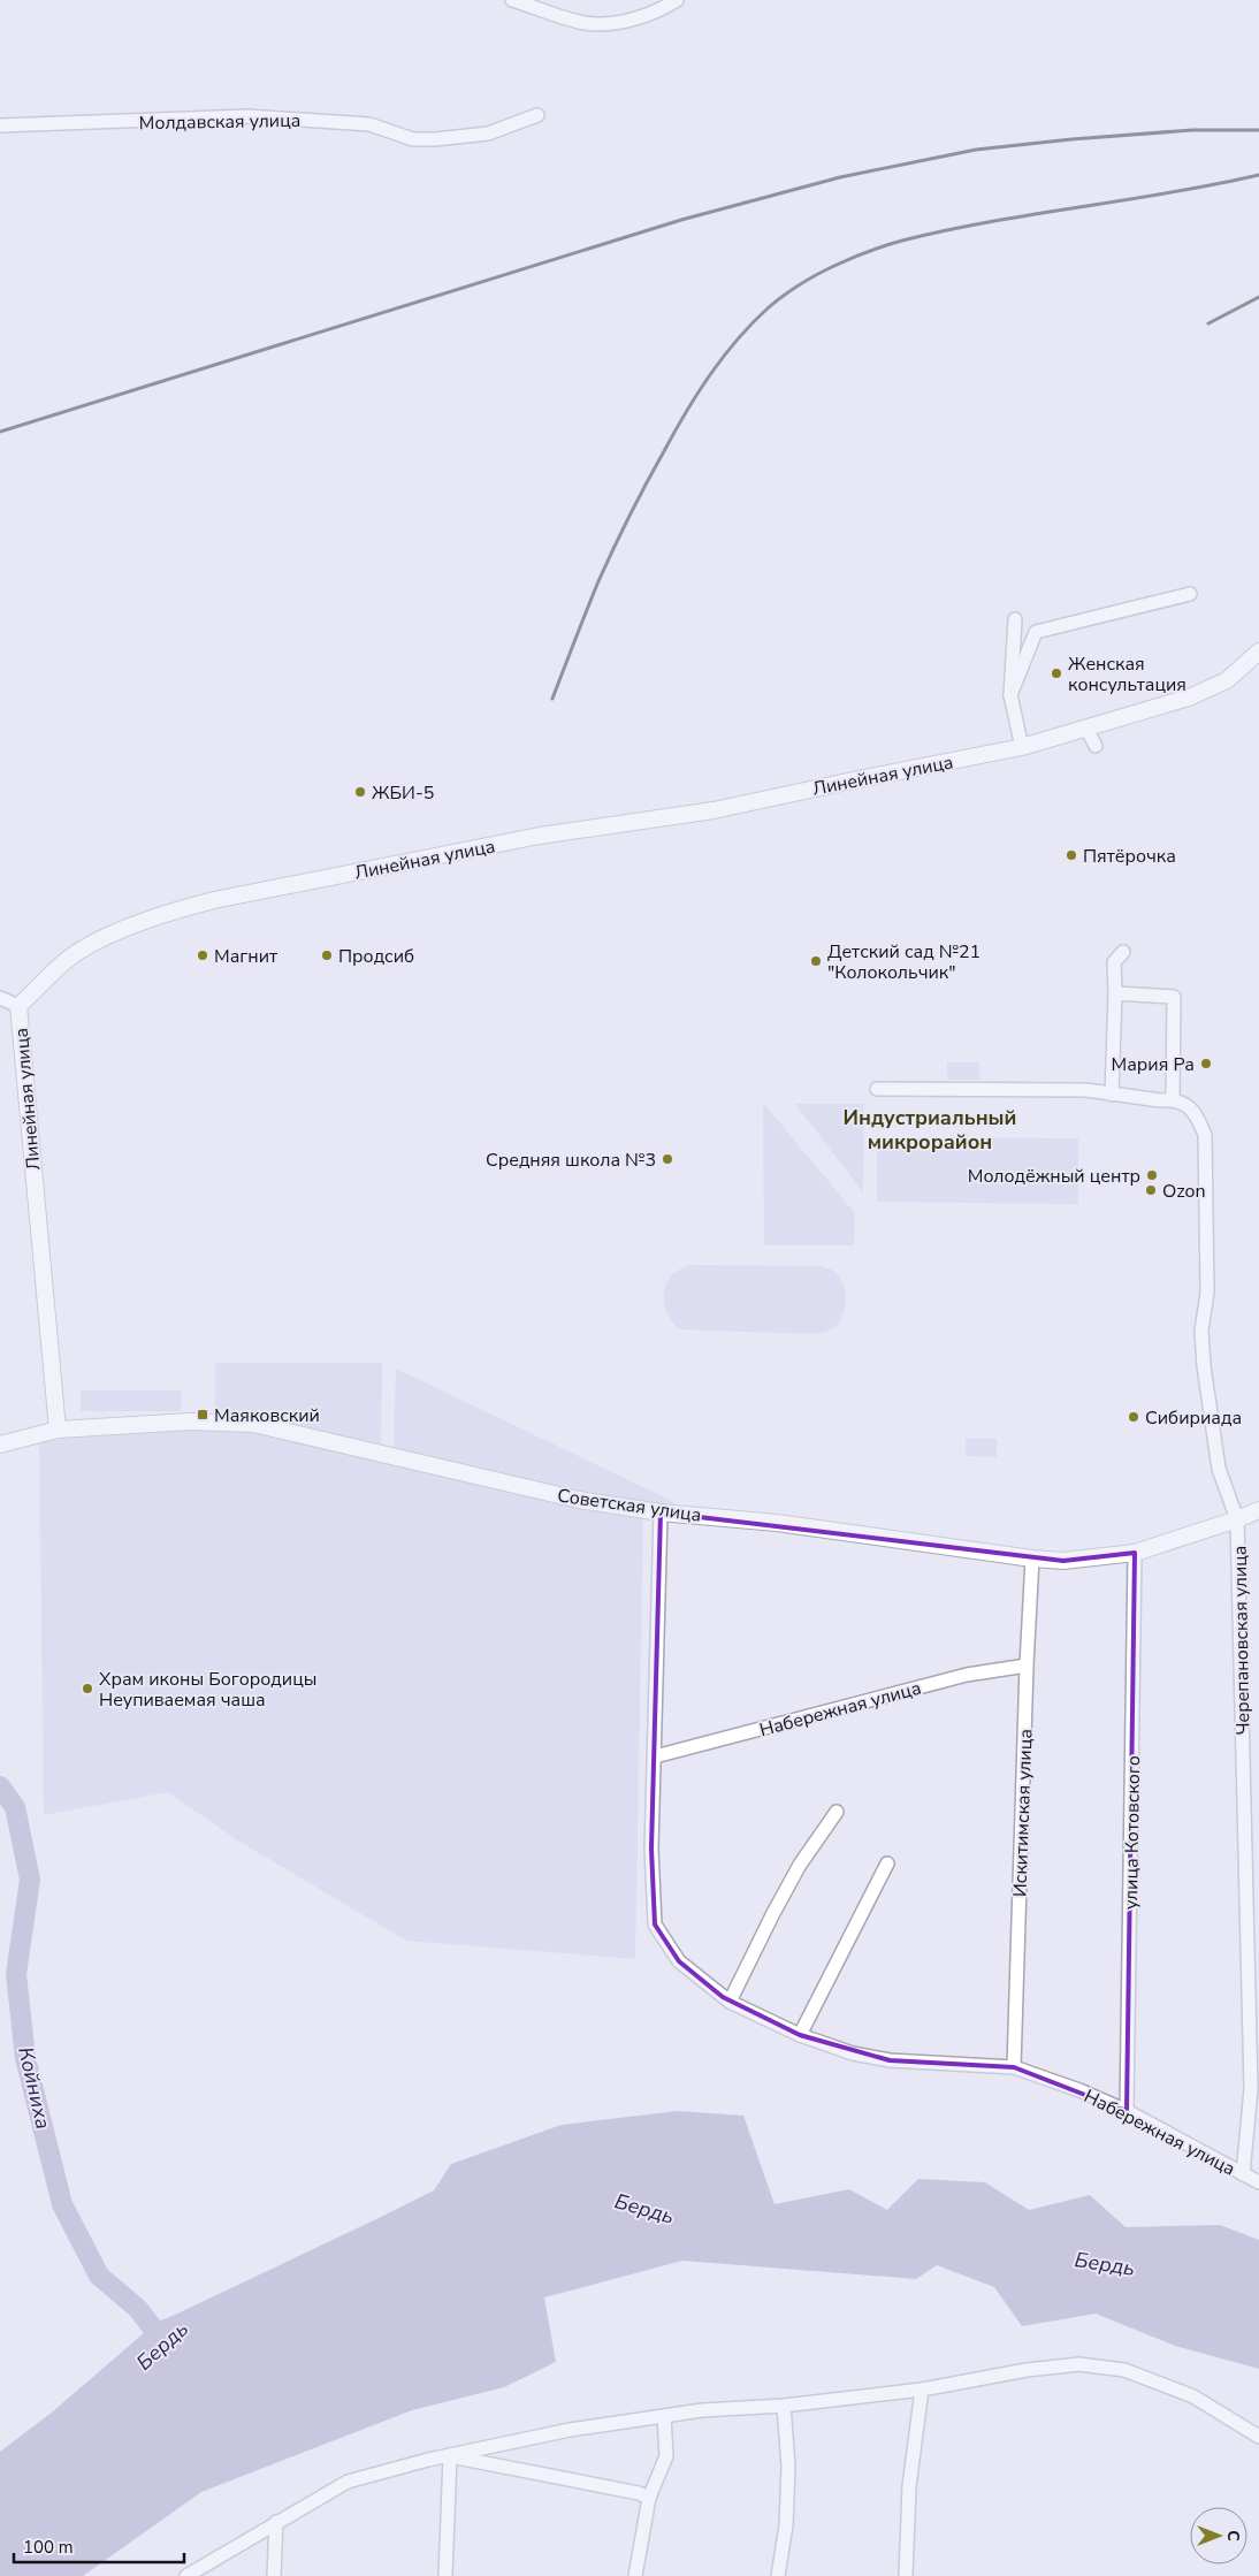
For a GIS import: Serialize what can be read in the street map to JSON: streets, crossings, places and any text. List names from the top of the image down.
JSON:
{
  "streets": {
    "main road": ["Линейная улица", "Советская улица"],
    "street": [
      "Молдавская улица",
      "Черепановская улица",
      "Набережная улица",
      "Искитимская улица",
      "улица Котовского"
    ]
  },
  "crossings": [
    ["Линейная улица", "Советская улица"],
    ["Советская улица", "Черепановская улица"],
    ["Советская улица", "Набережная улица"],
    ["Советская улица", "Искитимская улица"],
    ["Советская улица", "улица Котовского"],
    ["Черепановская улица", "Набережная улица"],
    ["Набережная улица", "Искитимская улица"],
    ["Набережная улица", "улица Котовского"]
  ],
  "districts": ["Индустриальный микрорайон"],
  "water": ["Койниха", "Бердь"],
  "places": {
    "other": [
      "Женская консультация",
      "ЖБИ-5",
      "Пятёрочка",
      "Магнит",
      "Продсиб",
      "Детский сад №21 \"Колокольчик\"",
      "Мария Ра",
      "Средняя школа №3",
      "Молодёжный центр",
      "Ozon",
      "Сибириада",
      "Храм иконы Богородицы Неупиваемая чаша"
    ],
    "transit": ["Маяковский"]
  },
  "scale_bar": "100 m",
  "north": "right"
}
